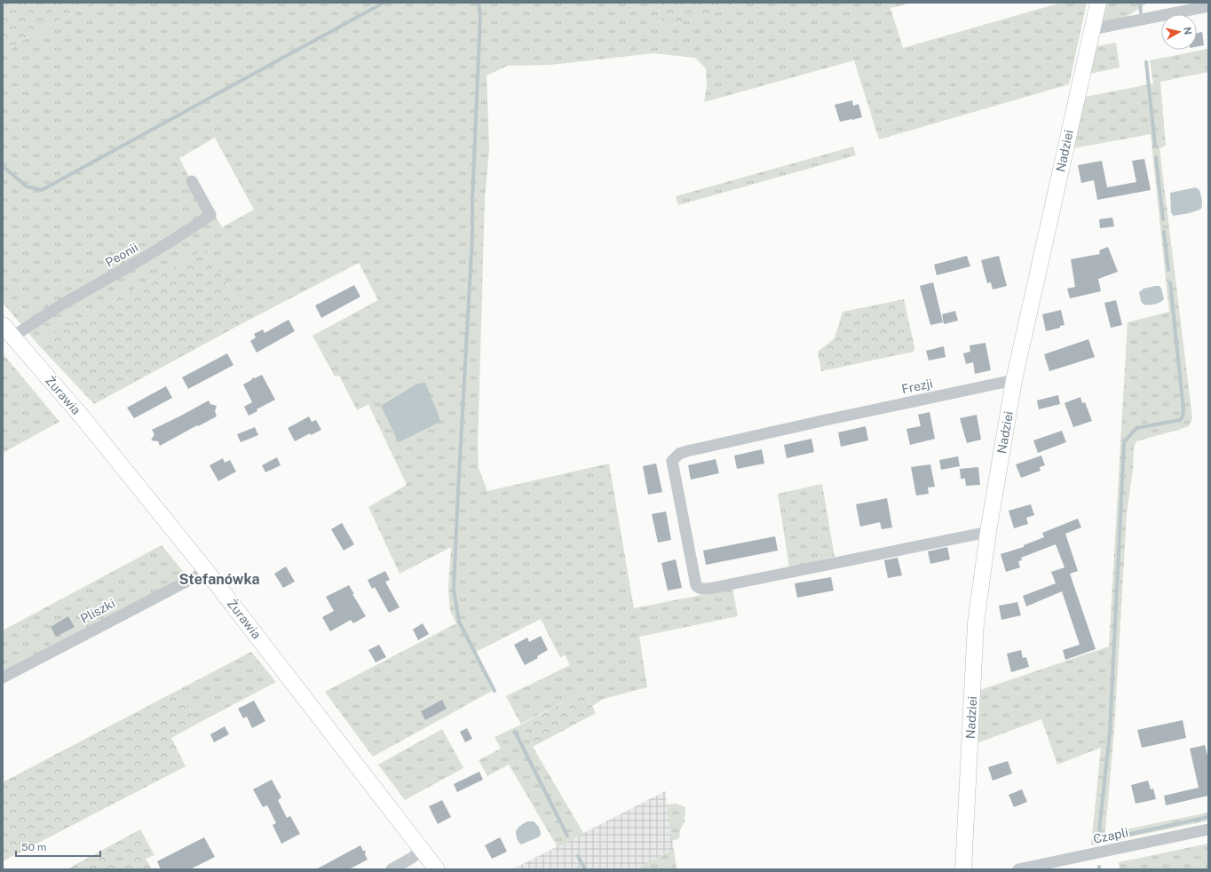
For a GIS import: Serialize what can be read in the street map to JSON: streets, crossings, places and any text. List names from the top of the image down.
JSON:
{
  "streets": {
    "street": [
      "Nadziei",
      "Peonii",
      "Frezji",
      "Żurawia",
      "Pliszki",
      "Czapli"
    ]
  },
  "crossings": [
    ["Nadziei", "Frezji"],
    ["Peonii", "Żurawia"],
    ["Żurawia", "Pliszki"]
  ],
  "districts": ["Stefanówka"],
  "scale_bar": "50 m",
  "north": "right"
}
